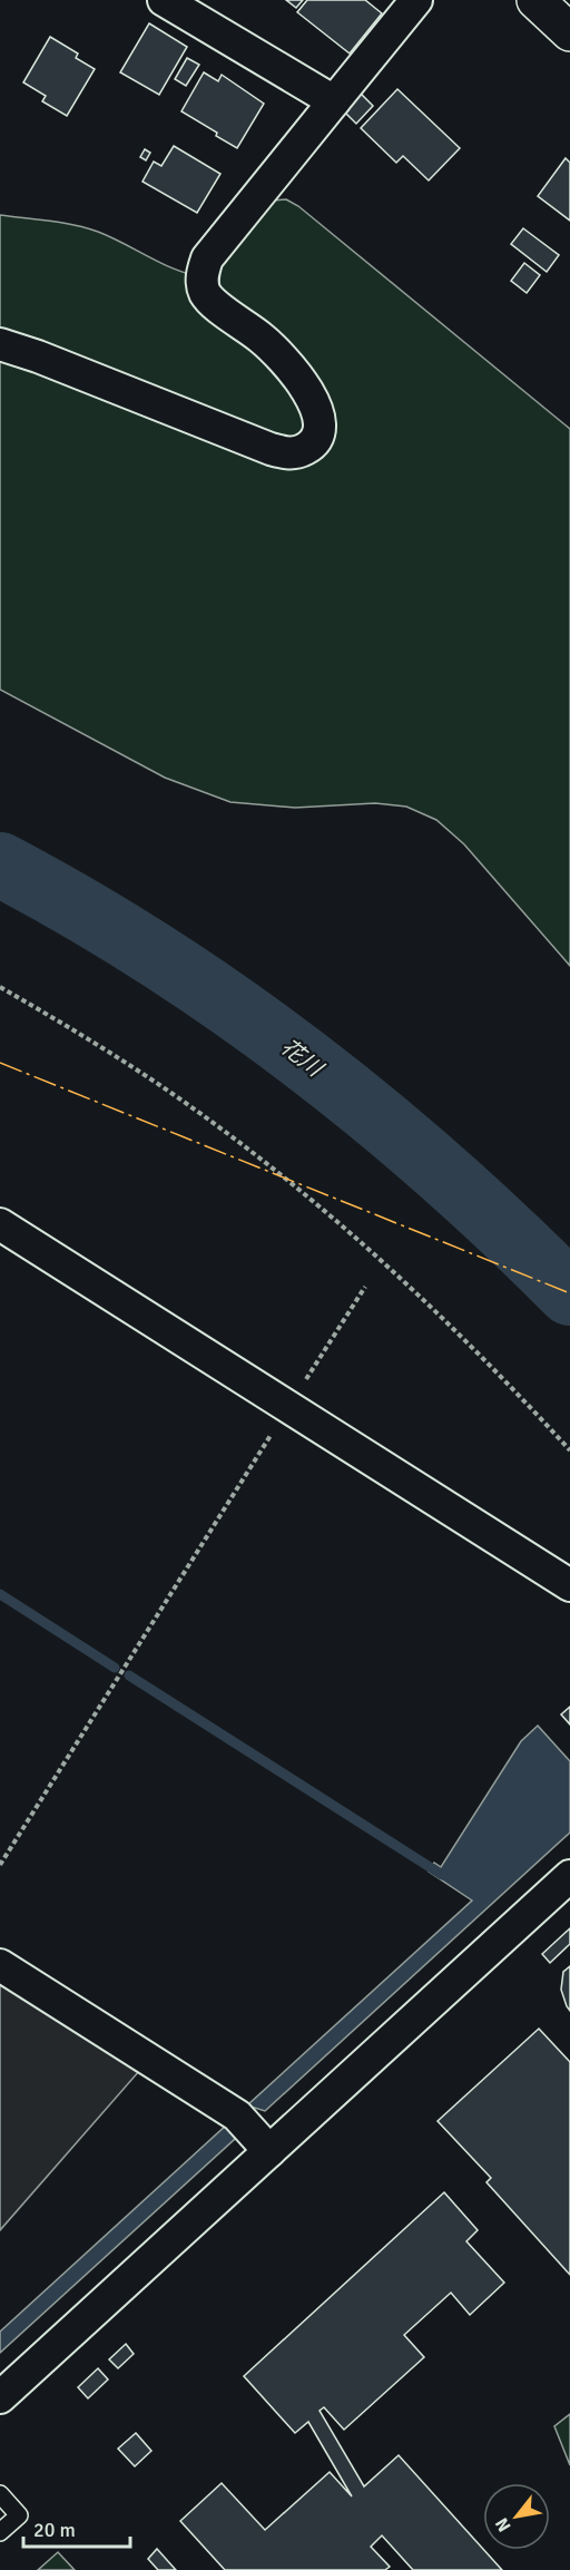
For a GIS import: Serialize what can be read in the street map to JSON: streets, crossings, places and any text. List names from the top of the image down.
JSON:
{
  "water": ["花川"],
  "scale_bar": "20 m",
  "north": "bottom left"
}
